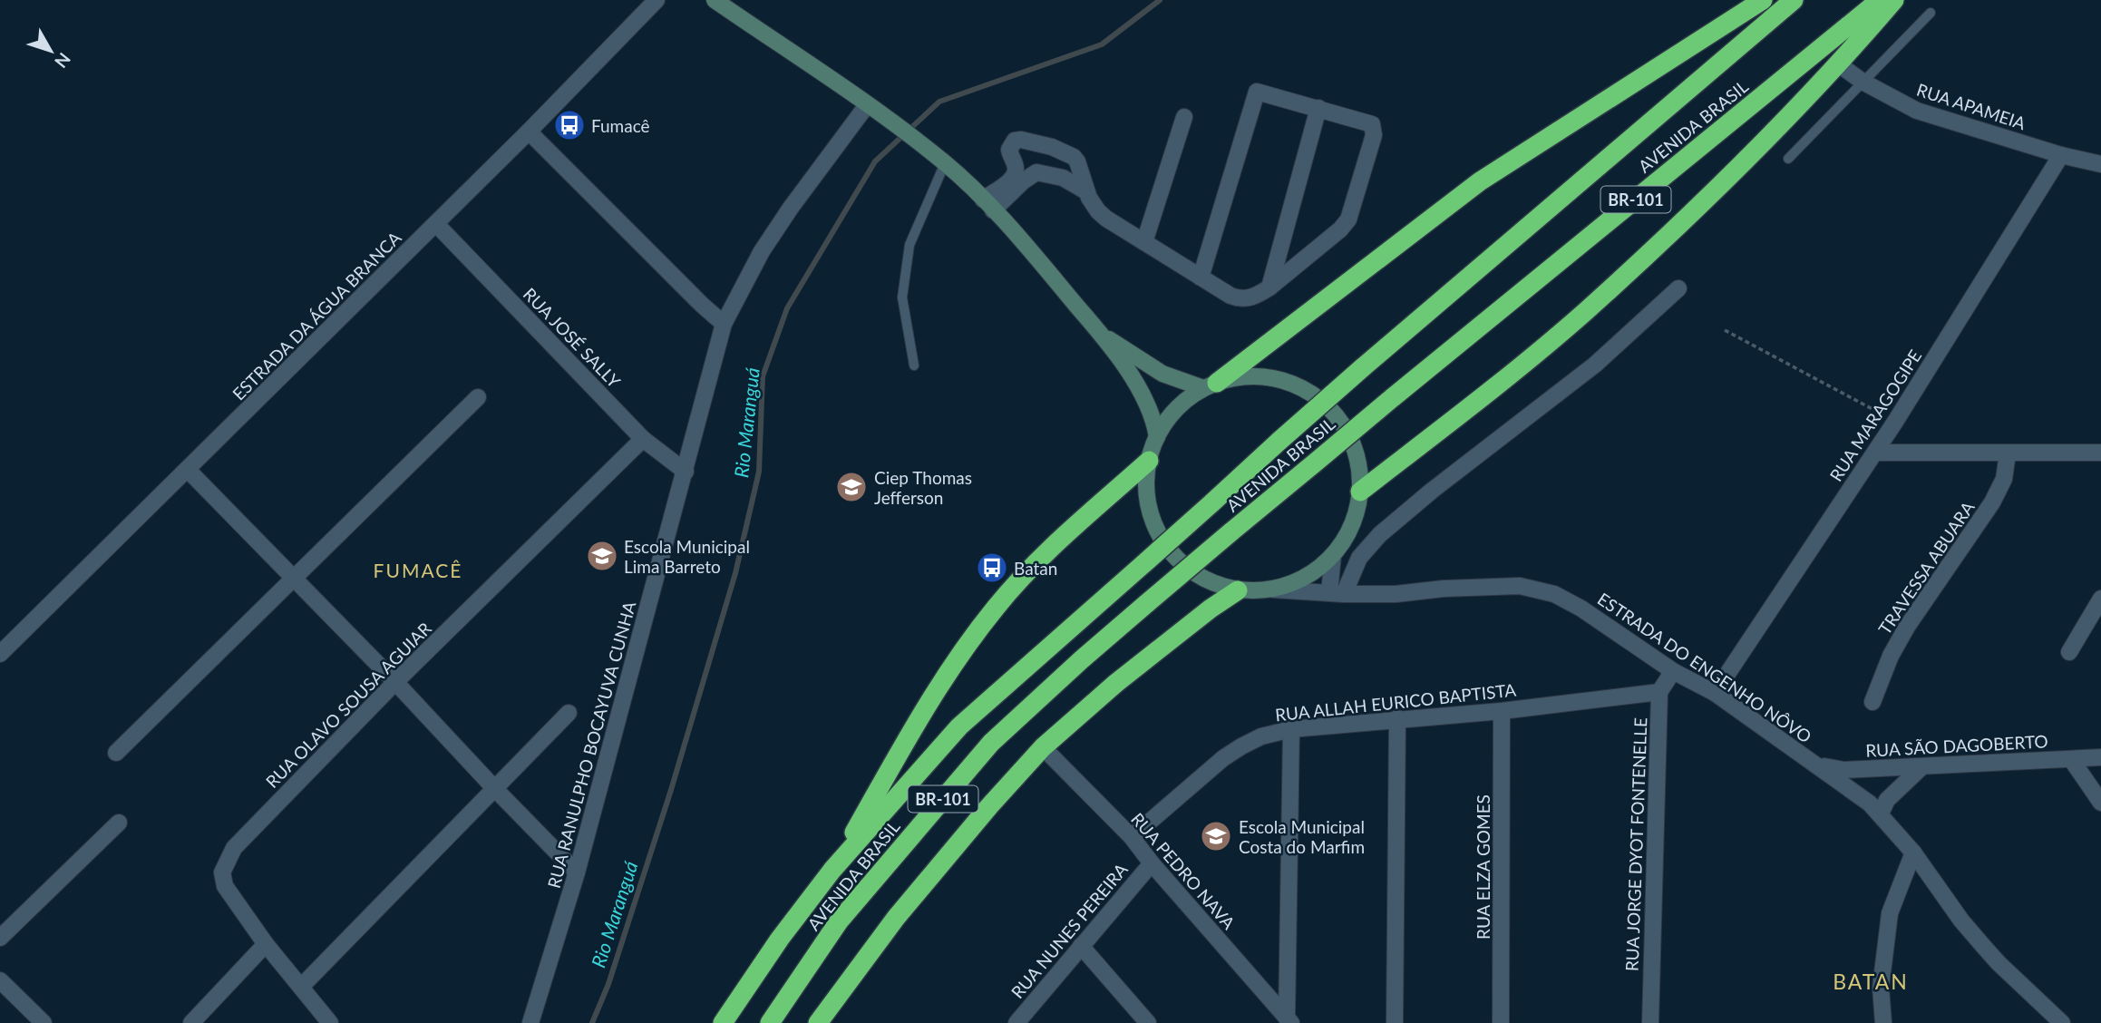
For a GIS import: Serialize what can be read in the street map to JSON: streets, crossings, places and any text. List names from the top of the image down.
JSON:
{
  "streets": {
    "highway": ["AVENIDA BRASIL", "BR-101"],
    "street": [
      "RUA APAMEIA",
      "ESTRADA DA ÁGUA BRANCA",
      "RUA JOSÉ SALLY",
      "RUA MARAGOGIPE",
      "TRAVESSA ABUARA",
      "ESTRADA DO ENGENHO NÔVO",
      "RUA ALLAH EURICO BAPTISTA",
      "RUA OLAVO SOUSA AGUIAR",
      "RUA RANULPHO BOCAYUVA CUNHA",
      "RUA SÃO DAGOBERTO",
      "RUA JORGE DYOT FONTENELLE",
      "RUA ELZA GOMES",
      "RUA PEDRO NAVA",
      "RUA NUNES PEREIRA"
    ]
  },
  "crossings": [
    ["RUA APAMEIA", "RUA MARAGOGIPE"],
    ["ESTRADA DA ÁGUA BRANCA", "RUA JOSÉ SALLY"],
    ["RUA JOSÉ SALLY", "RUA OLAVO SOUSA AGUIAR"],
    ["RUA JOSÉ SALLY", "RUA RANULPHO BOCAYUVA CUNHA"],
    ["RUA MARAGOGIPE", "ESTRADA DO ENGENHO NÔVO"],
    ["ESTRADA DO ENGENHO NÔVO", "RUA SÃO DAGOBERTO"],
    ["RUA ALLAH EURICO BAPTISTA", "RUA JORGE DYOT FONTENELLE"],
    ["RUA ALLAH EURICO BAPTISTA", "RUA ELZA GOMES"],
    ["RUA ALLAH EURICO BAPTISTA", "RUA PEDRO NAVA"],
    ["RUA PEDRO NAVA", "RUA NUNES PEREIRA"]
  ],
  "districts": ["FUMACÊ", "BATAN"],
  "water": ["Rio Maranguá"],
  "places": {
    "bus stop": ["Fumacê", "Batan"],
    "school or university": ["Ciep Thomas Jefferson", "Escola Municipal Lima Barreto", "Escola Municipal Costa do Marfim"]
  },
  "north": "bottom right"
}
